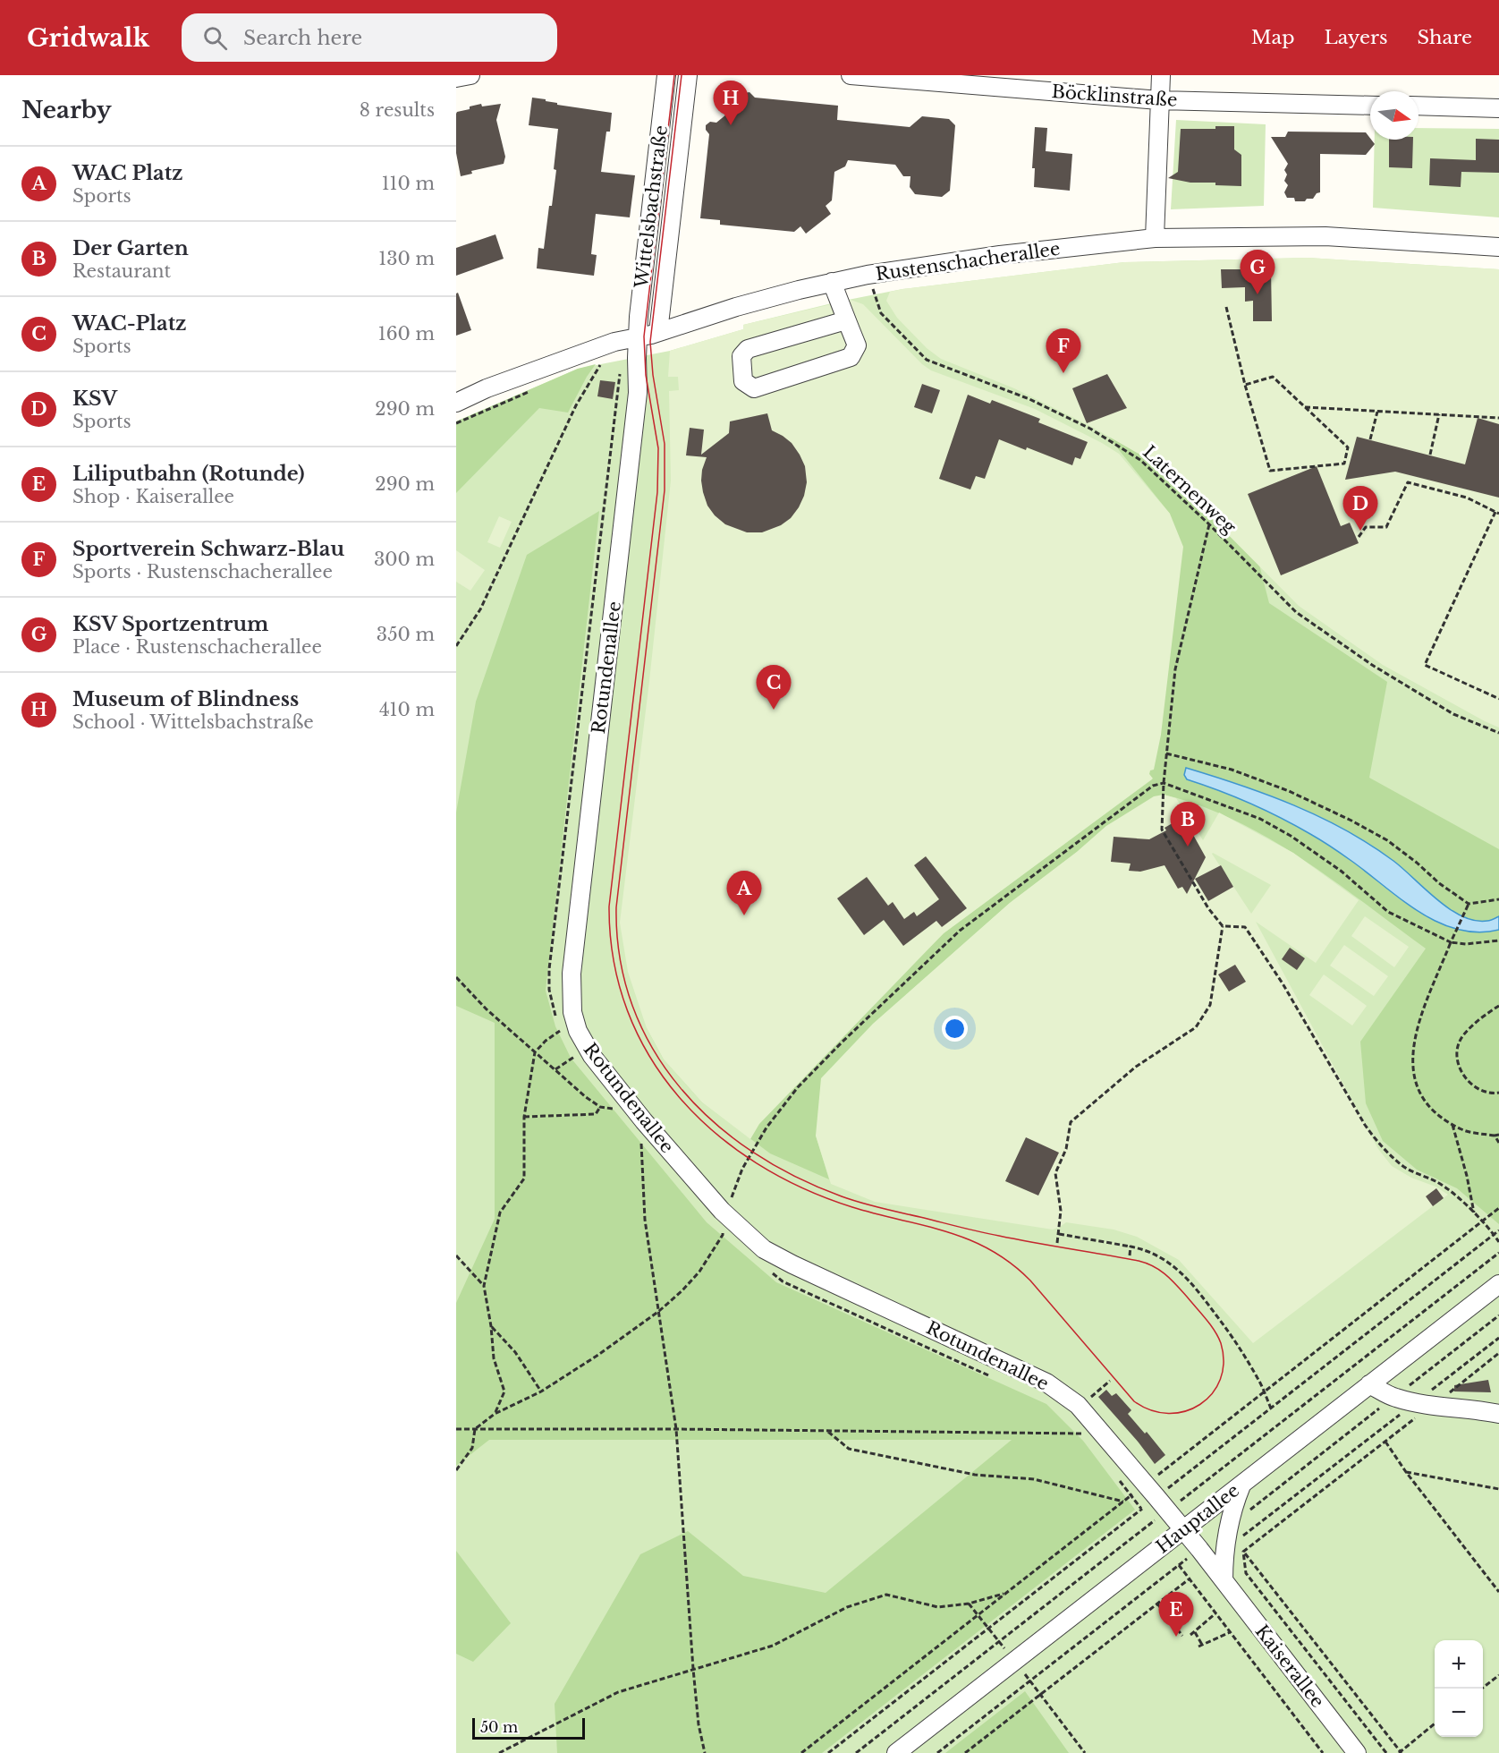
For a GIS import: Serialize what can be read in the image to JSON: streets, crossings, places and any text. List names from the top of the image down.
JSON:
{
  "streets": {
    "street": [
      "Böcklinstraße",
      "Wittelsbachstraße",
      "Rustenschacherallee",
      "Rotundenallee",
      "Hauptallee",
      "Kaiserallee"
    ],
    "path": ["Laternenweg"]
  },
  "crossings": [
    ["Wittelsbachstraße", "Rustenschacherallee"],
    ["Wittelsbachstraße", "Rotundenallee"],
    ["Rustenschacherallee", "Laternenweg"],
    ["Rustenschacherallee", "Rotundenallee"],
    ["Rotundenallee", "Hauptallee"],
    ["Rotundenallee", "Kaiserallee"],
    ["Hauptallee", "Kaiserallee"]
  ],
  "scale_bar": "50 m",
  "north": "right",
  "page": {
    "header": "Gridwalk",
    "search": "Search here",
    "nav": ["Map", "Layers", "Share"],
    "heading": ["Nearby", "8 results"],
    "pins": [
      "H",
      "G",
      "F",
      "D",
      "C",
      "B",
      "A",
      "E"
    ],
    "list": [
      {
        "mark": "A",
        "name": "WAC Platz",
        "note": "Sports",
        "value": "110 m"
      },
      {
        "mark": "B",
        "name": "Der Garten",
        "note": "Restaurant",
        "value": "130 m"
      },
      {
        "mark": "C",
        "name": "WAC-Platz",
        "note": "Sports",
        "value": "160 m"
      },
      {
        "mark": "D",
        "name": "KSV",
        "note": "Sports",
        "value": "290 m"
      },
      {
        "mark": "E",
        "name": "Liliputbahn (Rotunde)",
        "note": "Shop · Kaiserallee",
        "value": "290 m"
      },
      {
        "mark": "F",
        "name": "Sportverein Schwarz-Blau",
        "note": "Sports · Rustenschacherallee",
        "value": "300 m"
      },
      {
        "mark": "G",
        "name": "KSV Sportzentrum",
        "note": "Place · Rustenschacherallee",
        "value": "350 m"
      },
      {
        "mark": "H",
        "name": "Museum of Blindness",
        "note": "School · Wittelsbachstraße",
        "value": "410 m"
      }
    ],
    "map_buttons": ["+", "−"],
    "scale": "50 m"
  }
}
